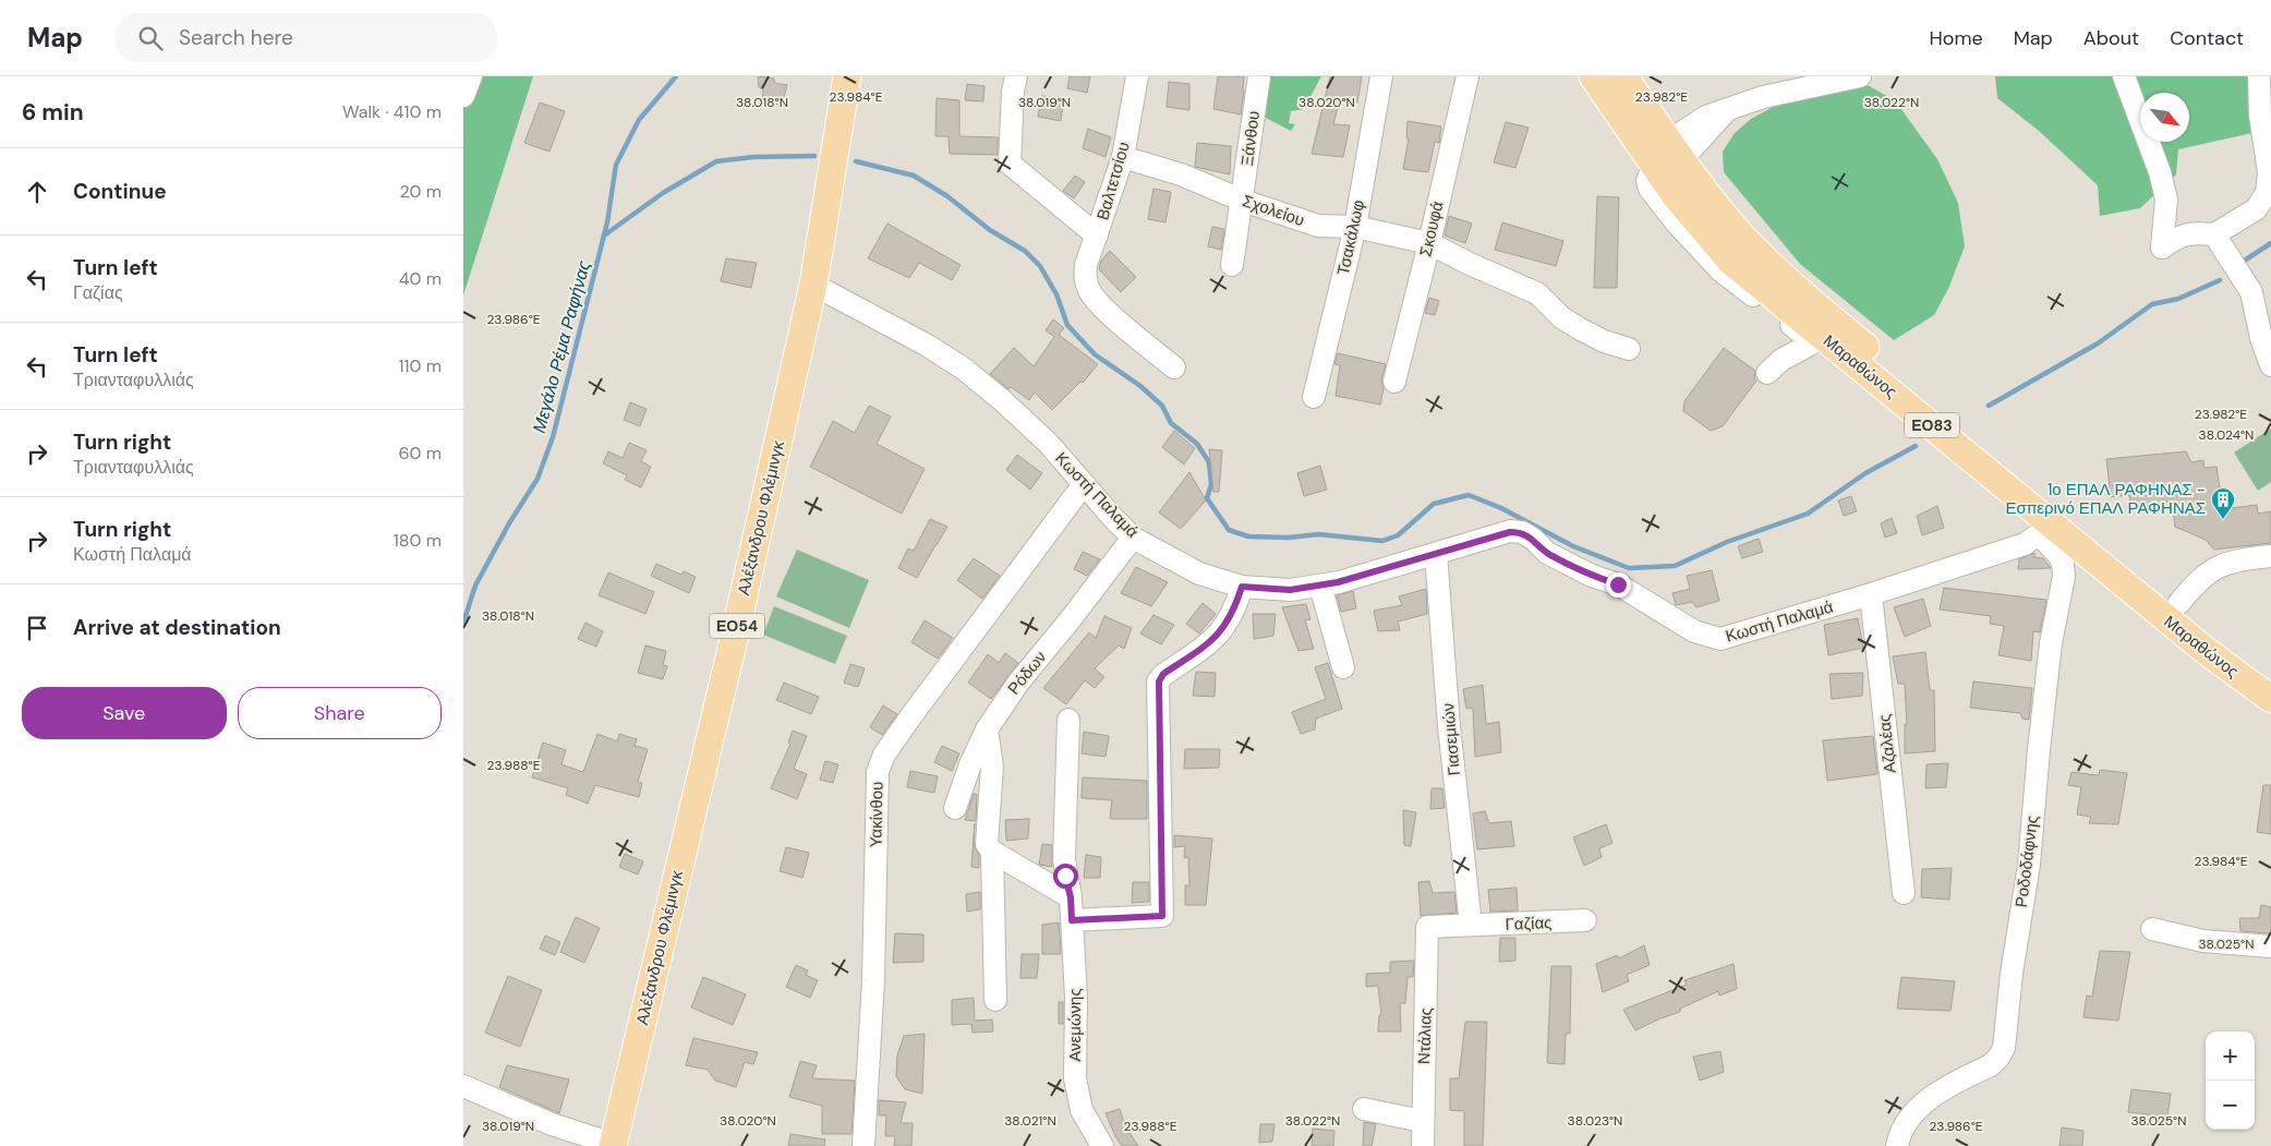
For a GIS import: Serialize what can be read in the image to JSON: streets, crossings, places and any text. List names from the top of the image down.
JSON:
{
  "streets": {
    "main road": [
      "Μαραθώνος",
      "ΕΟ83",
      "Αλέξανδρου Φλέμινγκ",
      "ΕΟ54"
    ],
    "street": [
      "Ξάνθου",
      "Βαλτετσίου",
      "Σχολείου",
      "Σκουφά",
      "Τσακάλωφ",
      "Κωστή Παλαμά",
      "Ρόδων",
      "Γιασεμιών",
      "Αζαλέας",
      "Υακίνθου",
      "Ροδοδάφνης",
      "Γαζίας",
      "Ανεμώνης",
      "Ντάλιας"
    ]
  },
  "crossings": [
    ["Ξάνθου", "Σχολείου"],
    ["Βαλτετσίου", "Σχολείου"],
    ["Σχολείου", "Σκουφά"],
    ["Σχολείου", "Τσακάλωφ"],
    ["Μαραθώνος", "Κωστή Παλαμά"],
    ["Μαραθώνος", "Ροδοδάφνης"],
    ["Κωστή Παλαμά", "Αλέξανδρου Φλέμινγκ"],
    ["Κωστή Παλαμά", "Ρόδων"],
    ["Κωστή Παλαμά", "Γιασεμιών"],
    ["Κωστή Παλαμά", "Αζαλέας"],
    ["Κωστή Παλαμά", "Υακίνθου"],
    ["Κωστή Παλαμά", "Ροδοδάφνης"],
    ["Γιασεμιών", "Γαζίας"],
    ["Γαζίας", "Ντάλιας"]
  ],
  "water": ["Μεγάλο Ρέμα Ραφήνας"],
  "places": {
    "building": ["1ο ΕΠΑΛ ΡΑΦΗΝΑΣ - Εσπερινό ΕΠΑΛ ΡΑΦΗΝΑΣ"]
  },
  "north": "bottom right",
  "page": {
    "header": "Map",
    "search": "Search here",
    "nav": [
      "Home",
      "Map",
      "About",
      "Contact"
    ],
    "heading": ["6 min", "Walk · 410 m"],
    "list": [
      ["Continue", "20 m"],
      ["Turn left", "Γαζίας", "40 m"],
      ["Turn left", "Τριανταφυλλιάς", "110 m"],
      ["Turn right", "Τριανταφυλλιάς", "60 m"],
      ["Turn right", "Κωστή Παλαμά", "180 m"],
      "Arrive at destination"
    ],
    "buttons": ["Save", "Share"],
    "map_buttons": ["+", "−"]
  },
  "coordinates": [
    "23.982°E",
    "23.984°E",
    "38.018°N",
    "38.019°N",
    "38.020°N",
    "38.022°N",
    "23.986°E",
    "38.024°N",
    "23.988°E",
    "38.025°N",
    "38.021°N",
    "38.023°N"
  ]
}
